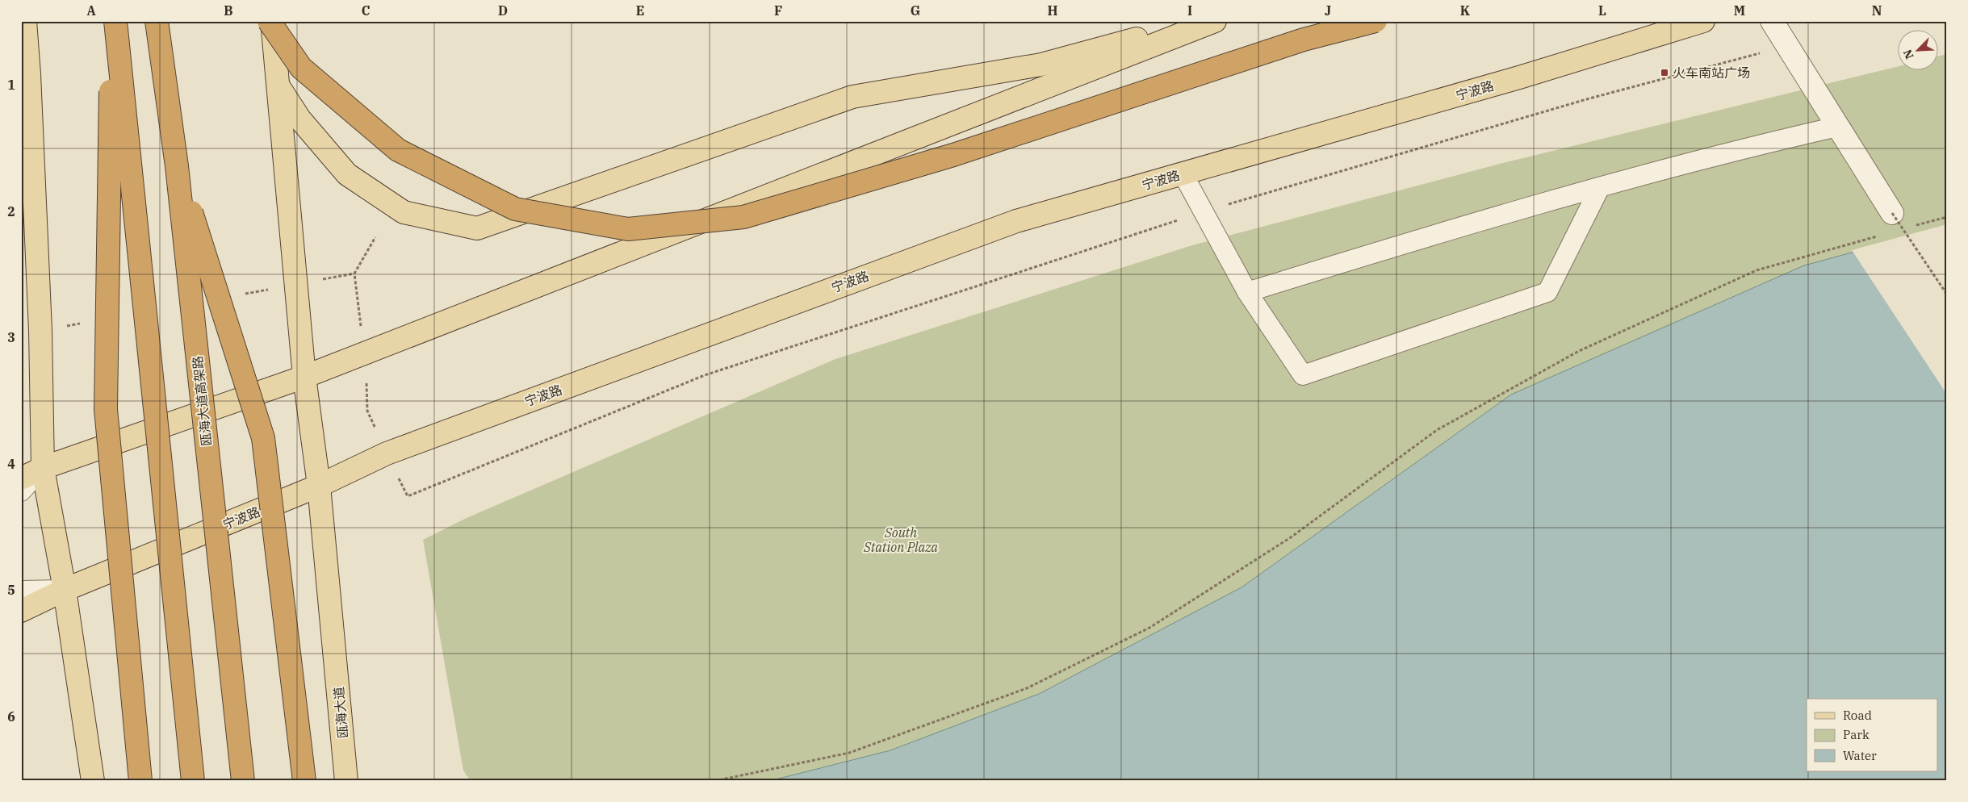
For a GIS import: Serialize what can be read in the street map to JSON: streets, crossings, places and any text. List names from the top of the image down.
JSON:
{
  "streets": {
    "highway": ["瓯海大道高架路"],
    "main road": ["宁波路", "瓯海大道"]
  },
  "crossings": [
    ["宁波路", "瓯海大道"]
  ],
  "parks": ["South Station Plaza"],
  "places": {
    "transit": ["火车南站广场"]
  },
  "legend": ["Road", "Park", "Water"],
  "north": "bottom left",
  "grid": {
    "columns": [
      "A",
      "B",
      "C",
      "D",
      "E",
      "F",
      "G",
      "H",
      "I",
      "J",
      "K",
      "L",
      "M",
      "N"
    ],
    "rows": [
      "1",
      "2",
      "3",
      "4",
      "5",
      "6"
    ]
  }
}
